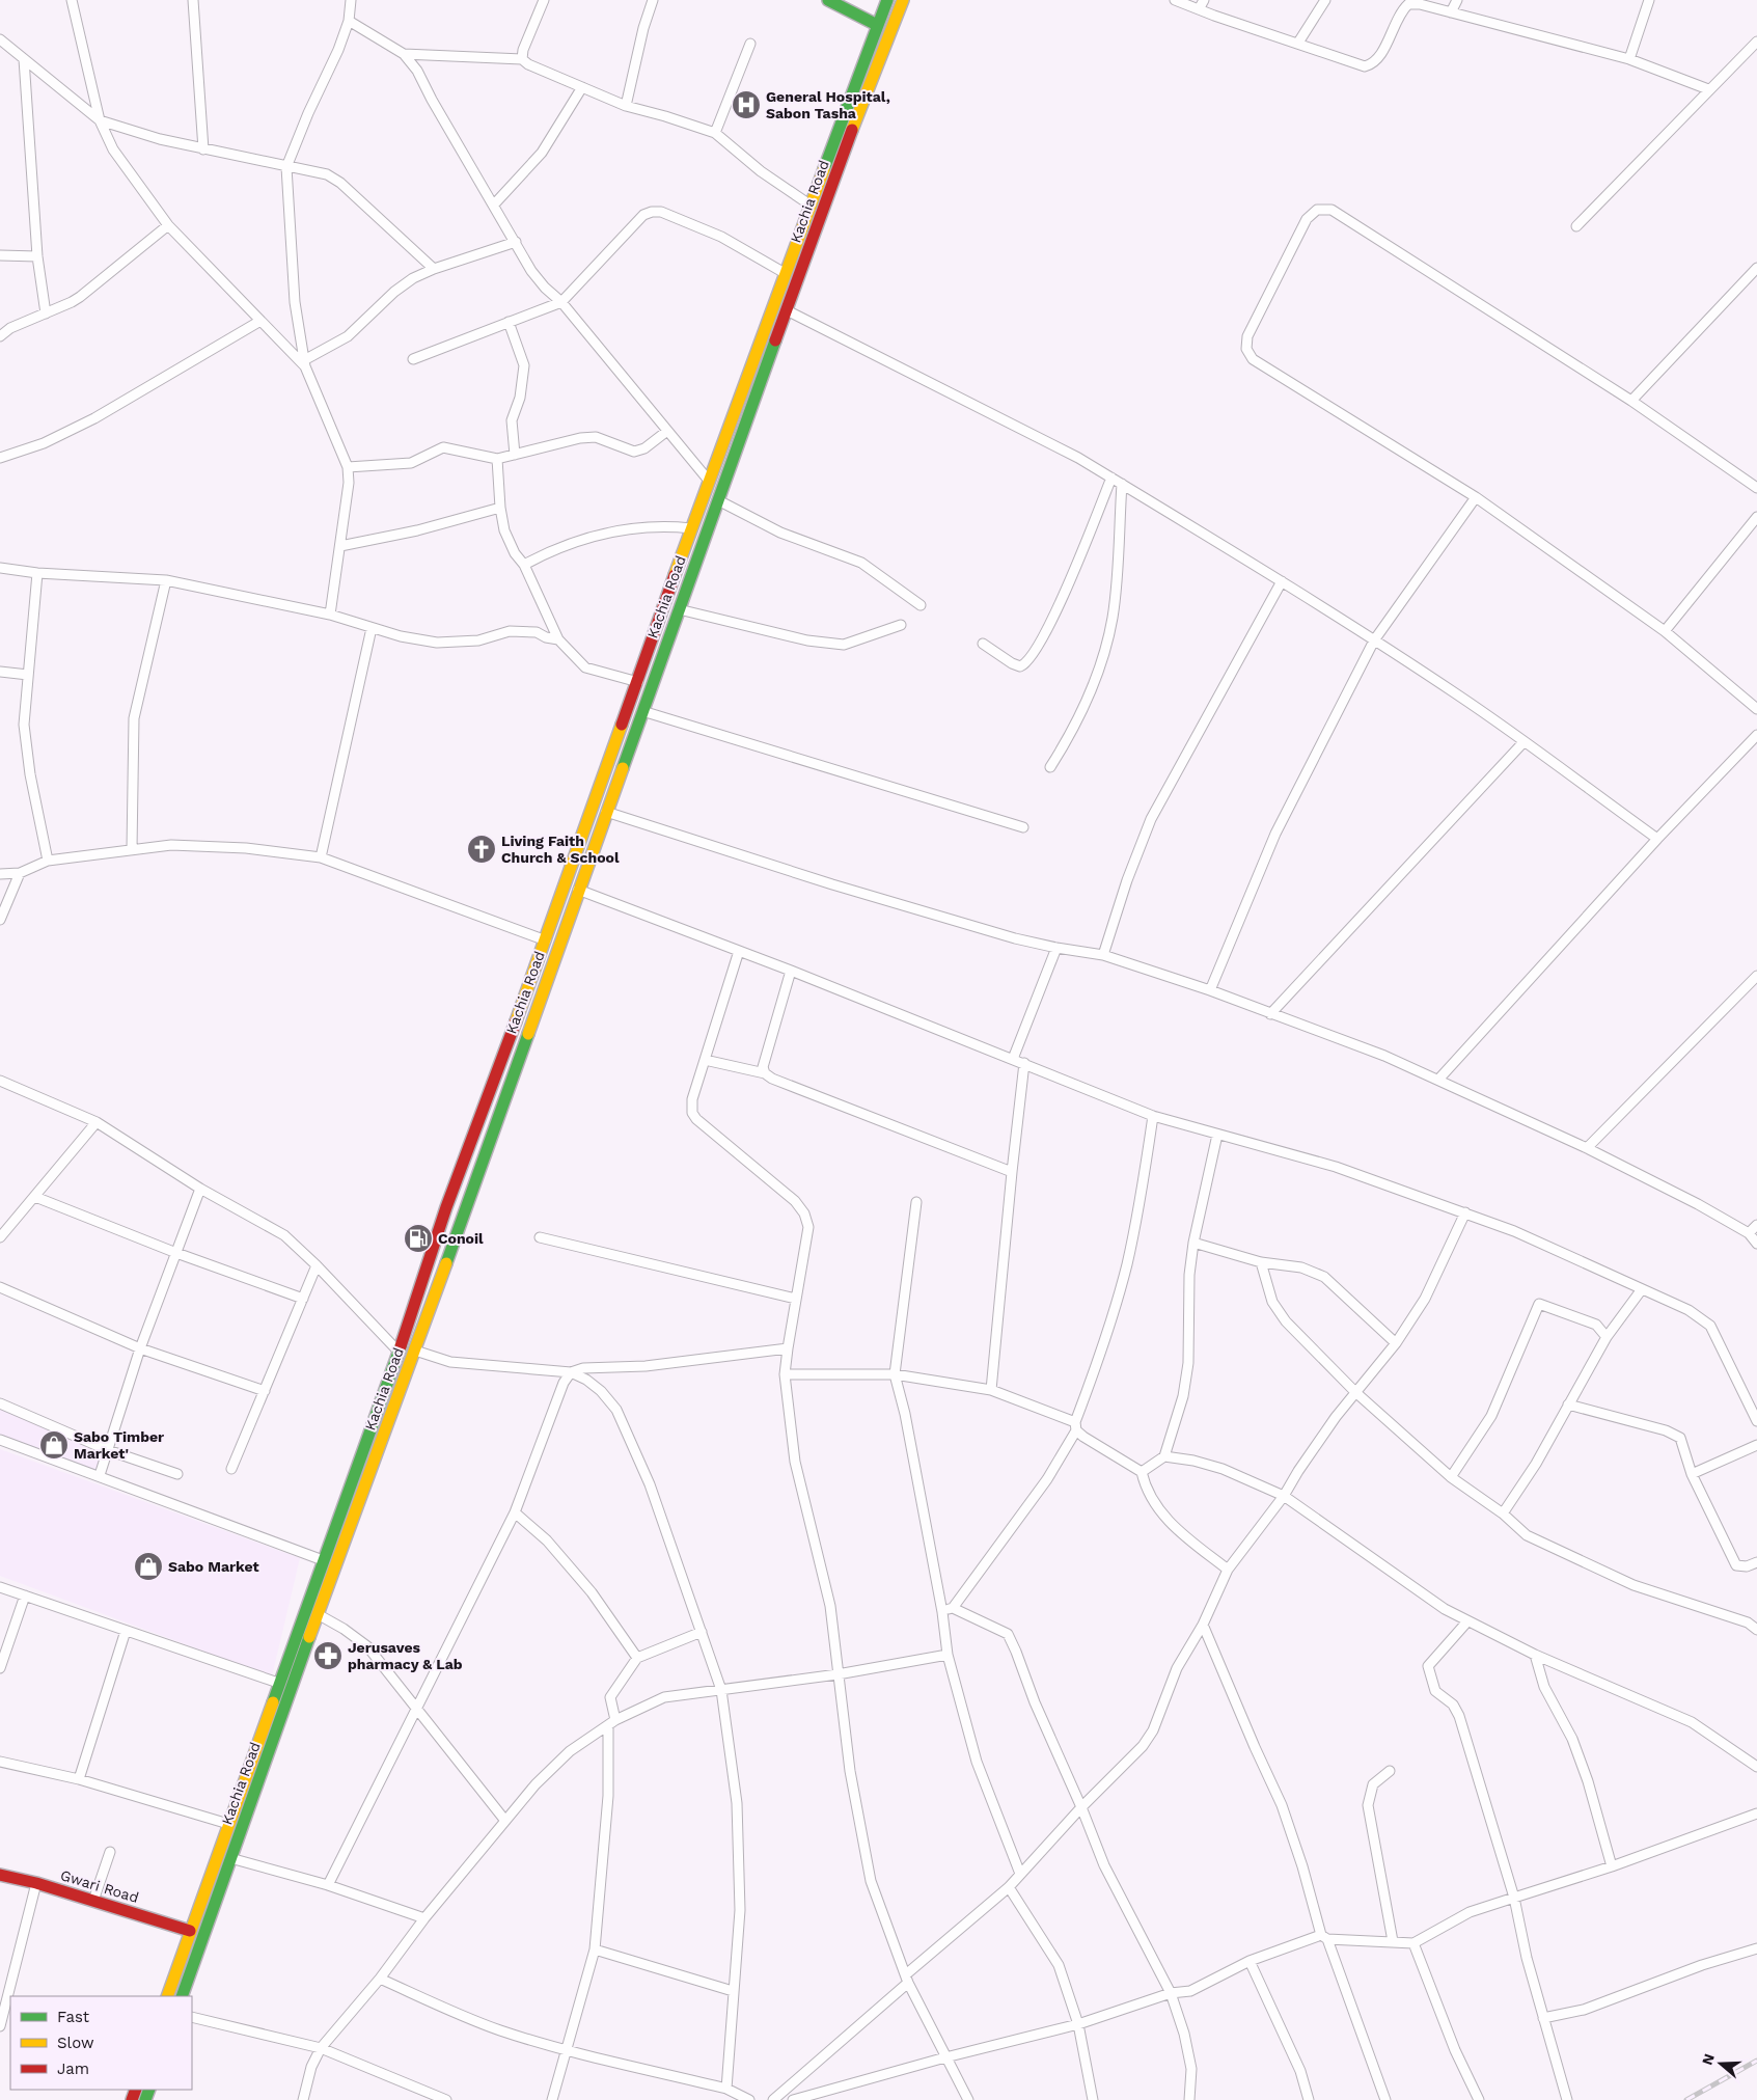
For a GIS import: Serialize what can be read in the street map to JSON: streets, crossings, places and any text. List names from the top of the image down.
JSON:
{
  "streets": {
    "main road": ["Kachia Road", "Gwari Road"]
  },
  "crossings": [
    ["Kachia Road", "Gwari Road"]
  ],
  "places": {
    "hospital": ["General Hospital, Sabon Tasha"],
    "church": ["Living Faith Church & School"],
    "fuel station": ["Conoil"],
    "shop": ["Sabo Timber Market'", "Sabo Market"],
    "pharmacy": ["Jerusaves pharmacy & Lab"]
  },
  "legend": ["Fast", "Slow", "Jam"],
  "north": "left"
}
